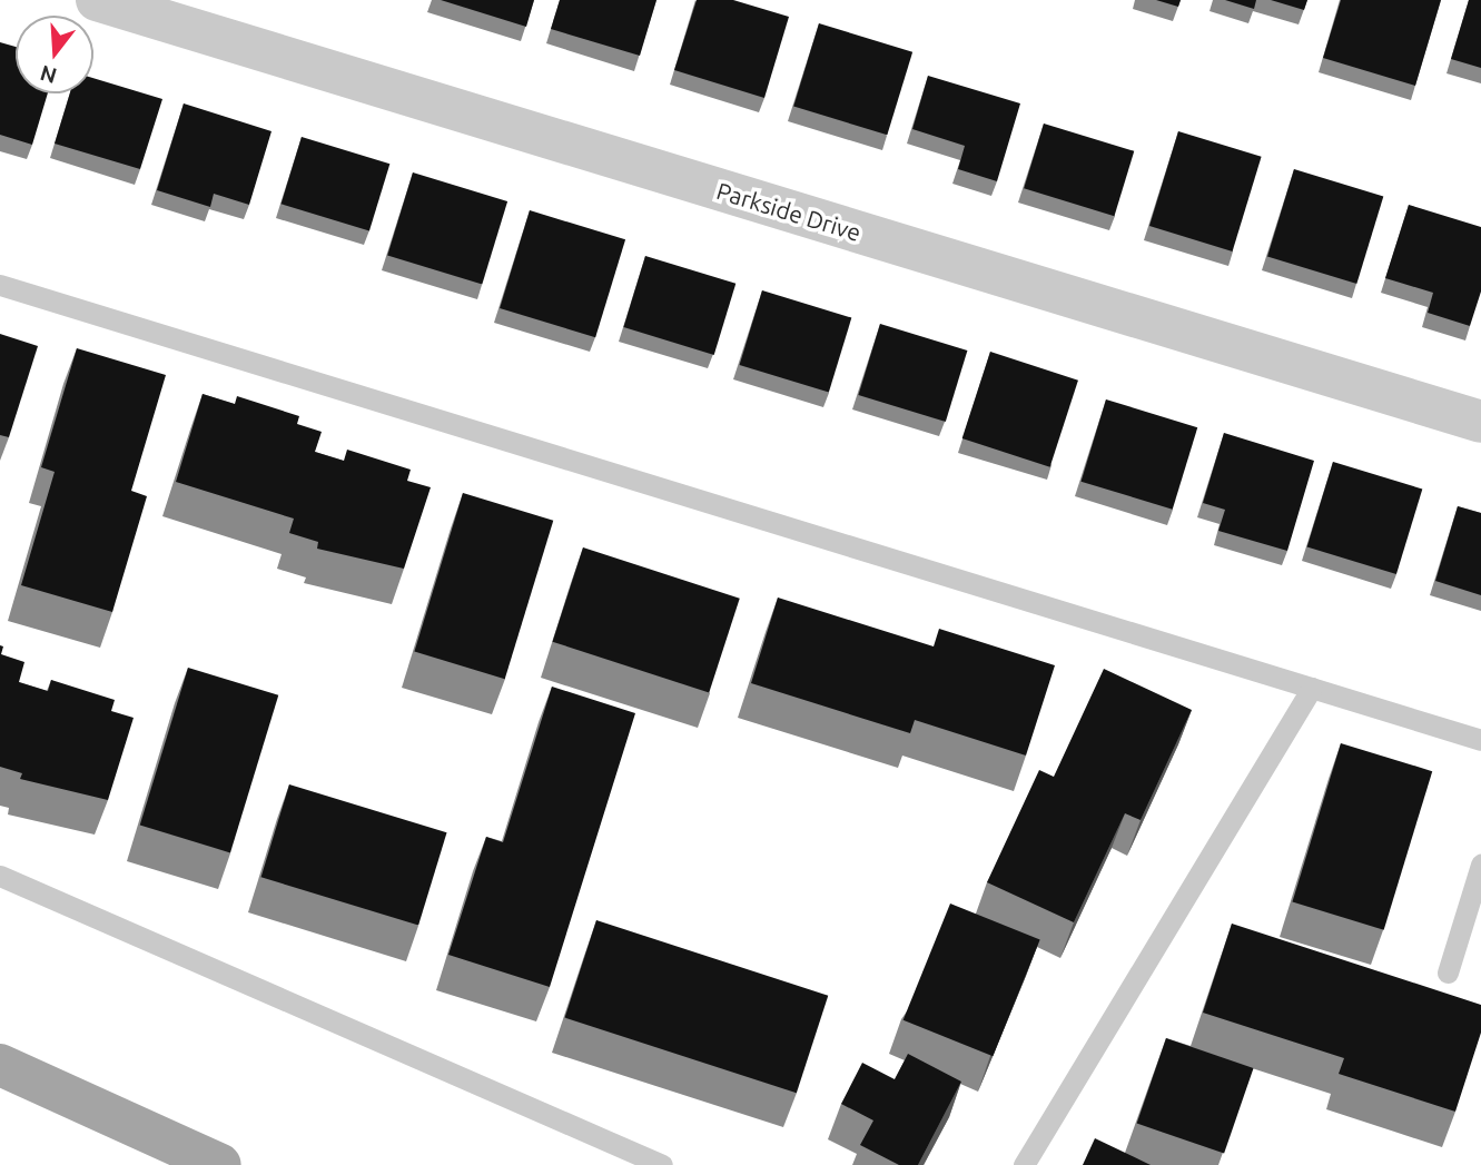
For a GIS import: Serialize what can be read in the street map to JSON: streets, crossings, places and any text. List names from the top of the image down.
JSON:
{
  "streets": {
    "street": ["Parkside Drive"]
  },
  "north": "bottom"
}
